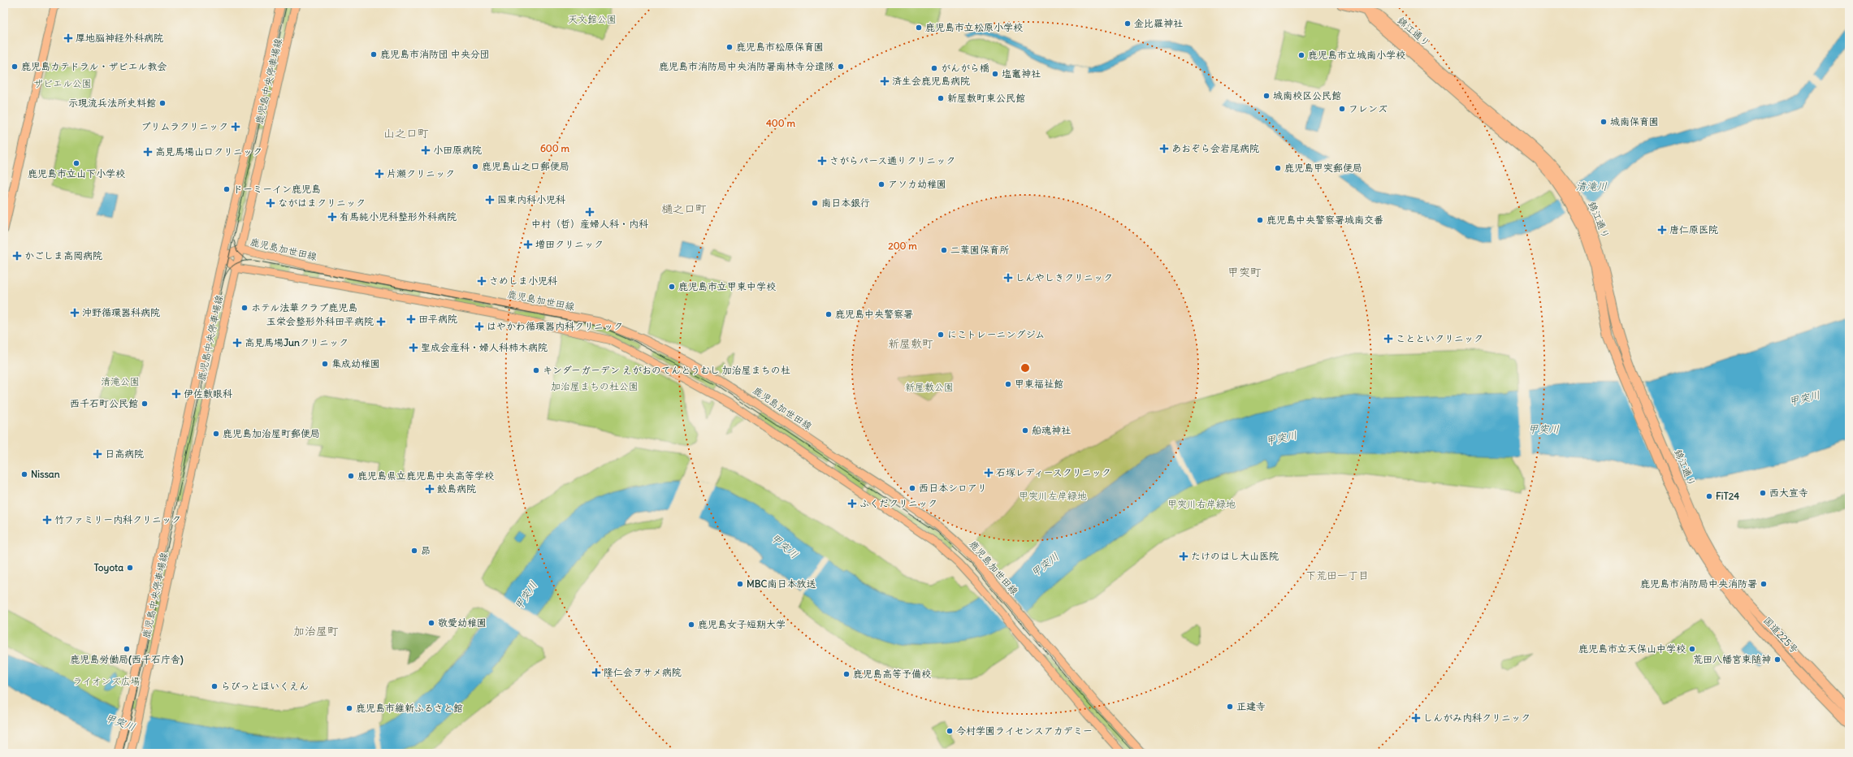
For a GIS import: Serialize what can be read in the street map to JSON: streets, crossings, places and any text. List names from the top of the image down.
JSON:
{
  "streets": {
    "highway": ["錦江通り", "国道225号"],
    "main road": ["鹿児島中央停車場線", "鹿児島加世田線"]
  },
  "crossings": [
    ["錦江通り", "国道225号"],
    ["鹿児島中央停車場線", "鹿児島加世田線"]
  ],
  "districts": [
    "山之口町",
    "樋之口町",
    "甲突町",
    "新屋敷町",
    "下荒田一丁目",
    "加治屋町"
  ],
  "water": ["清滝川", "甲突川"],
  "parks": [
    "天文館公園",
    "ザビエル公園",
    "清滝公園",
    "加治屋まちの杜公園",
    "新屋敷公園",
    "甲突川左岸緑地",
    "甲突川右岸緑地",
    "ライオンズ広場"
  ],
  "places": {
    "other": [
      "金比羅神社",
      "鹿児島市立松原小学校",
      "鹿児島市松原保育園",
      "鹿児島市消防団 中央分団",
      "鹿児島市立城南小学校",
      "鹿児島カテドラル・ザビエル教会",
      "鹿児島市消防局中央消防署南林寺分遣隊",
      "がんがら橋",
      "塩竃神社",
      "城南校区公民館",
      "新屋敷町東公民館",
      "示現流兵法所史料館",
      "フレンズ",
      "城南保育園",
      "鹿児島市立山下小学校",
      "鹿児島山之口郵便局",
      "鹿児島甲突郵便局",
      "アソカ幼稚園",
      "ドーミーイン鹿児島",
      "南日本銀行",
      "鹿児島中央警察署城南交番",
      "二葉園保育所",
      "鹿児島市立甲東中学校",
      "ホテル法華クラブ鹿児島",
      "鹿児島中央警察署",
      "にこトレーニングジム",
      "集成幼稚園",
      "キンダーガーデン えがおのてんとうむし 加治屋まちの杜",
      "甲東福祉館",
      "西千石町公民館",
      "船魂神社",
      "鹿児島加治屋町郵便局",
      "Nissan",
      "鹿児島県立鹿児島中央高等学校",
      "西日本シロアリ",
      "西大宣寺",
      "FiT24",
      "昴",
      "Toyota",
      "MBC南日本放送",
      "鹿児島市消防局中央消防署",
      "敬愛幼稚園",
      "鹿児島女子短期大学",
      "鹿児島労働局(西千石庁舎)",
      "鹿児島市立天保山中学校",
      "荒田八幡宮東随神",
      "鹿児島高等予備校",
      "らびっとほいくえん",
      "正建寺",
      "鹿児島市維新ふるさと館",
      "今村学園ライセンスアカデミー"
    ],
    "health": [
      "厚地脳神経外科病院",
      "済生会鹿児島病院",
      "プリムラクリニック",
      "あおぞら会岩尾病院",
      "小田原病院",
      "高見馬場山口クリニック",
      "さがらパース通りクリニック",
      "片瀬クリニック",
      "国東内科小児科",
      "ながはまクリニック",
      "中村（哲）産婦人科・内科",
      "有馬純小児科整形外科病院",
      "唐仁原医院",
      "増田クリニック",
      "かごしま高岡病院",
      "しんやしきクリニック",
      "さめしま小児科",
      "沖野循環器科病院",
      "田平病院",
      "玉栄会整形外科田平病院",
      "はやかわ循環器内科クリニック",
      "ことといクリニック",
      "高見馬場Junクリニック",
      "聖成会産科・婦人科柿木病院",
      "伊佐敷眼科",
      "日高病院",
      "石塚レディースクリニック",
      "鮫島病院",
      "ふくだクリニック",
      "竹ファミリー内科クリニック",
      "たけのはし大山医院",
      "隆仁会ヲサメ病院",
      "しんがみ内科クリニック"
    ]
  },
  "rings": ["400 m", "600 m", "200 m"]
}
